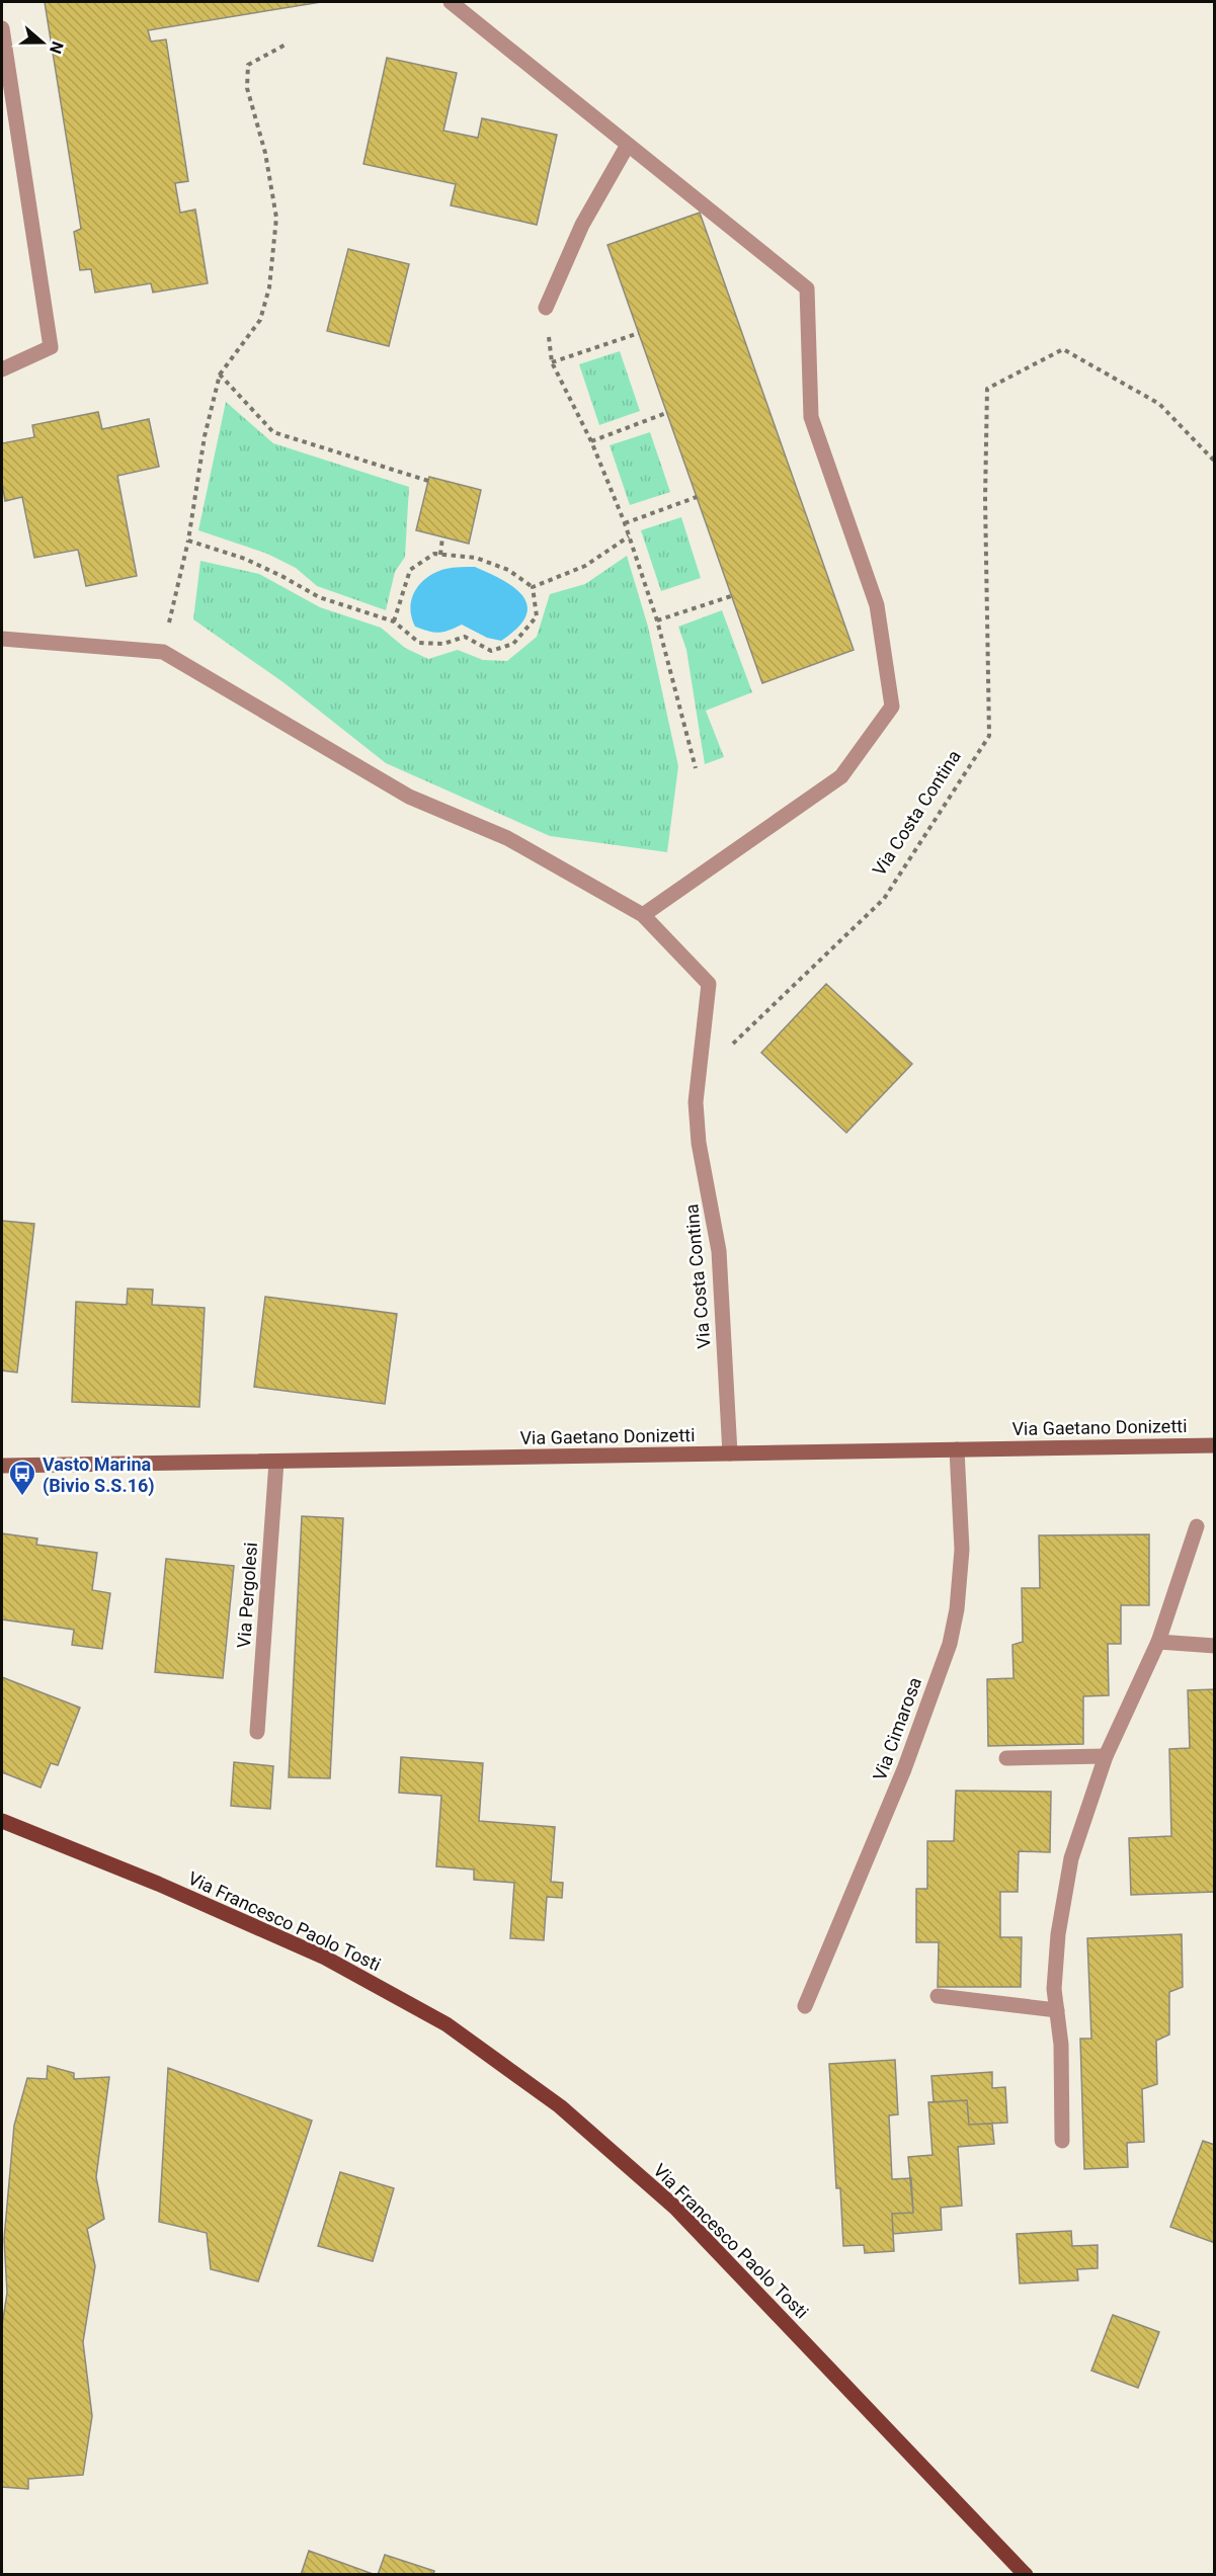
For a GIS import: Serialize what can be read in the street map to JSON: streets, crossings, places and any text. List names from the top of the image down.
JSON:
{
  "streets": {
    "main road": ["Via Francesco Paolo Tosti"],
    "street": [
      "Via Costa Contina",
      "Via Gaetano Donizetti",
      "Via Pergolesi",
      "Via Cimarosa"
    ]
  },
  "crossings": [
    ["Via Costa Contina", "Via Gaetano Donizetti"],
    ["Via Gaetano Donizetti", "Via Pergolesi"],
    ["Via Gaetano Donizetti", "Via Cimarosa"]
  ],
  "places": {
    "bus stop": ["Vasto Marina (Bivio S.S.16)"]
  },
  "north": "right"
}
